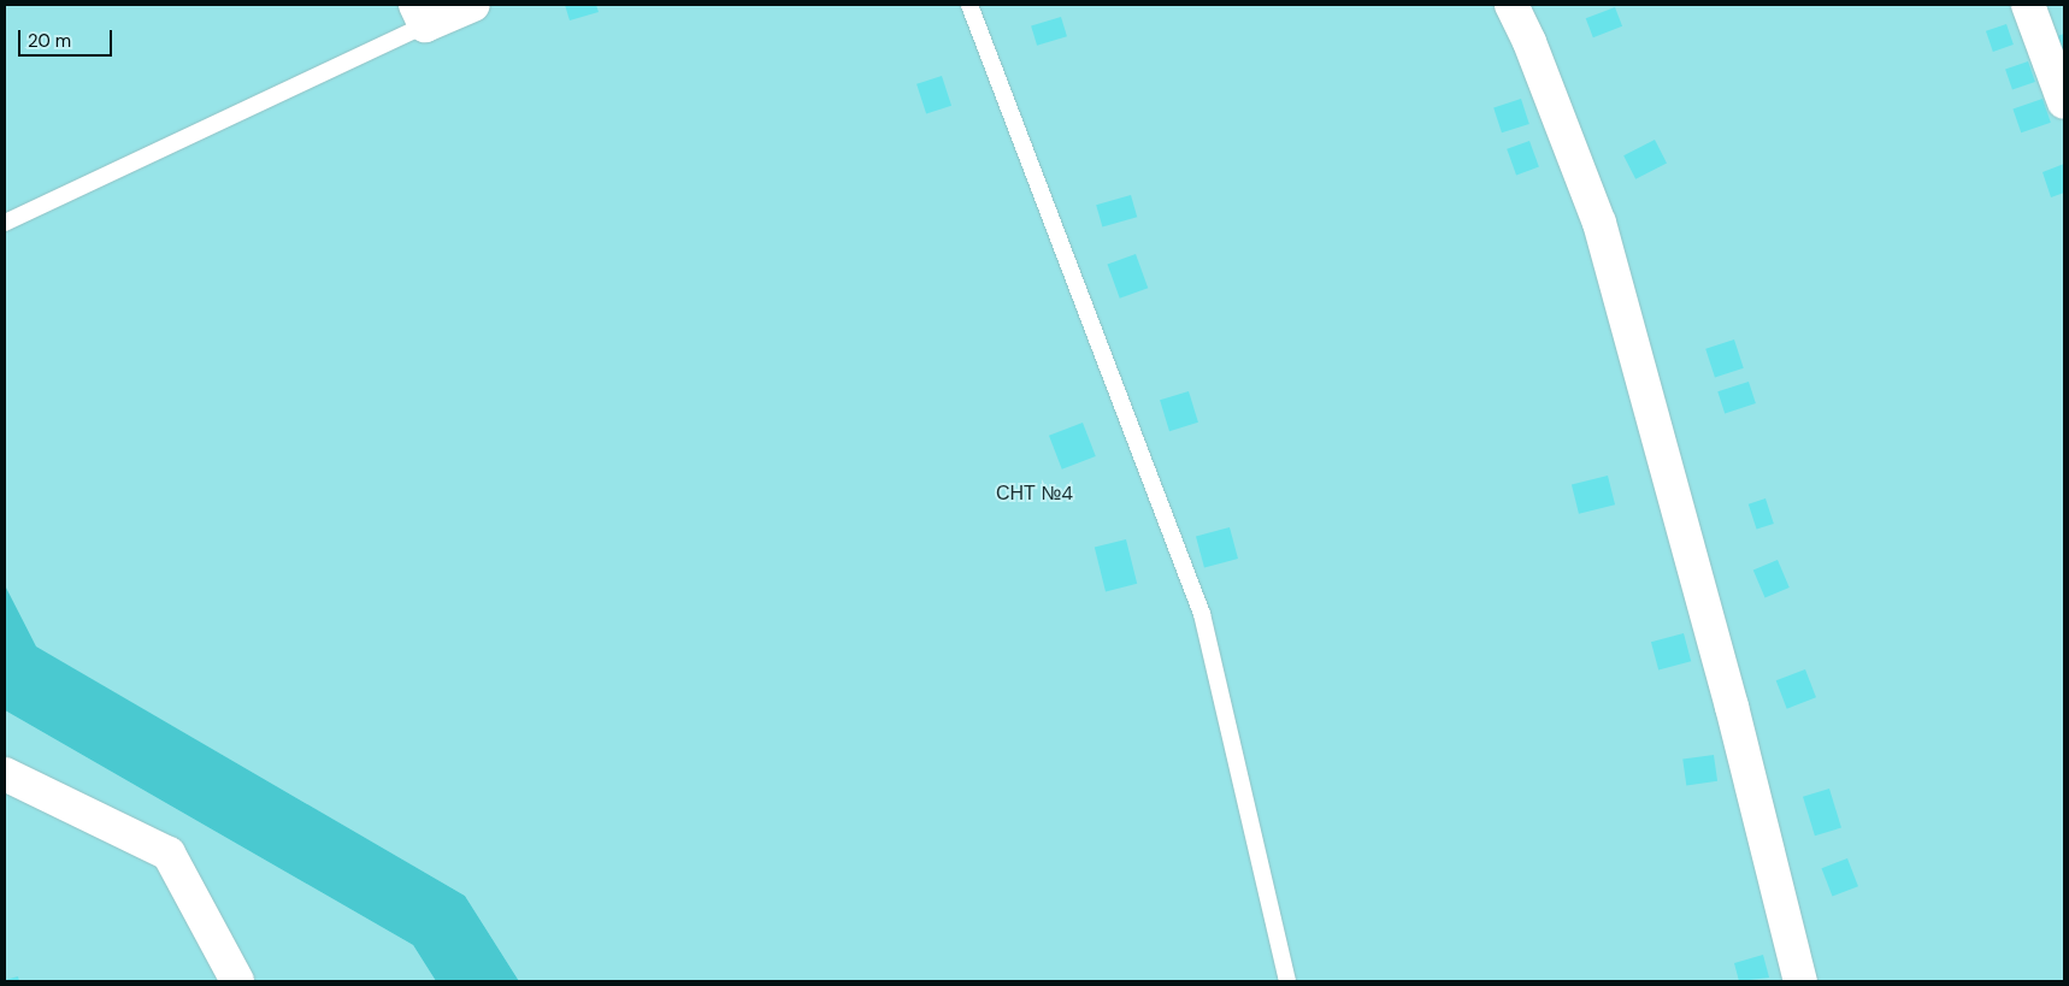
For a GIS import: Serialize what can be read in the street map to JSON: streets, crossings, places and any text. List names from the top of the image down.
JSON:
{
  "parks": ["СНТ №4"],
  "scale_bar": "20 m"
}
